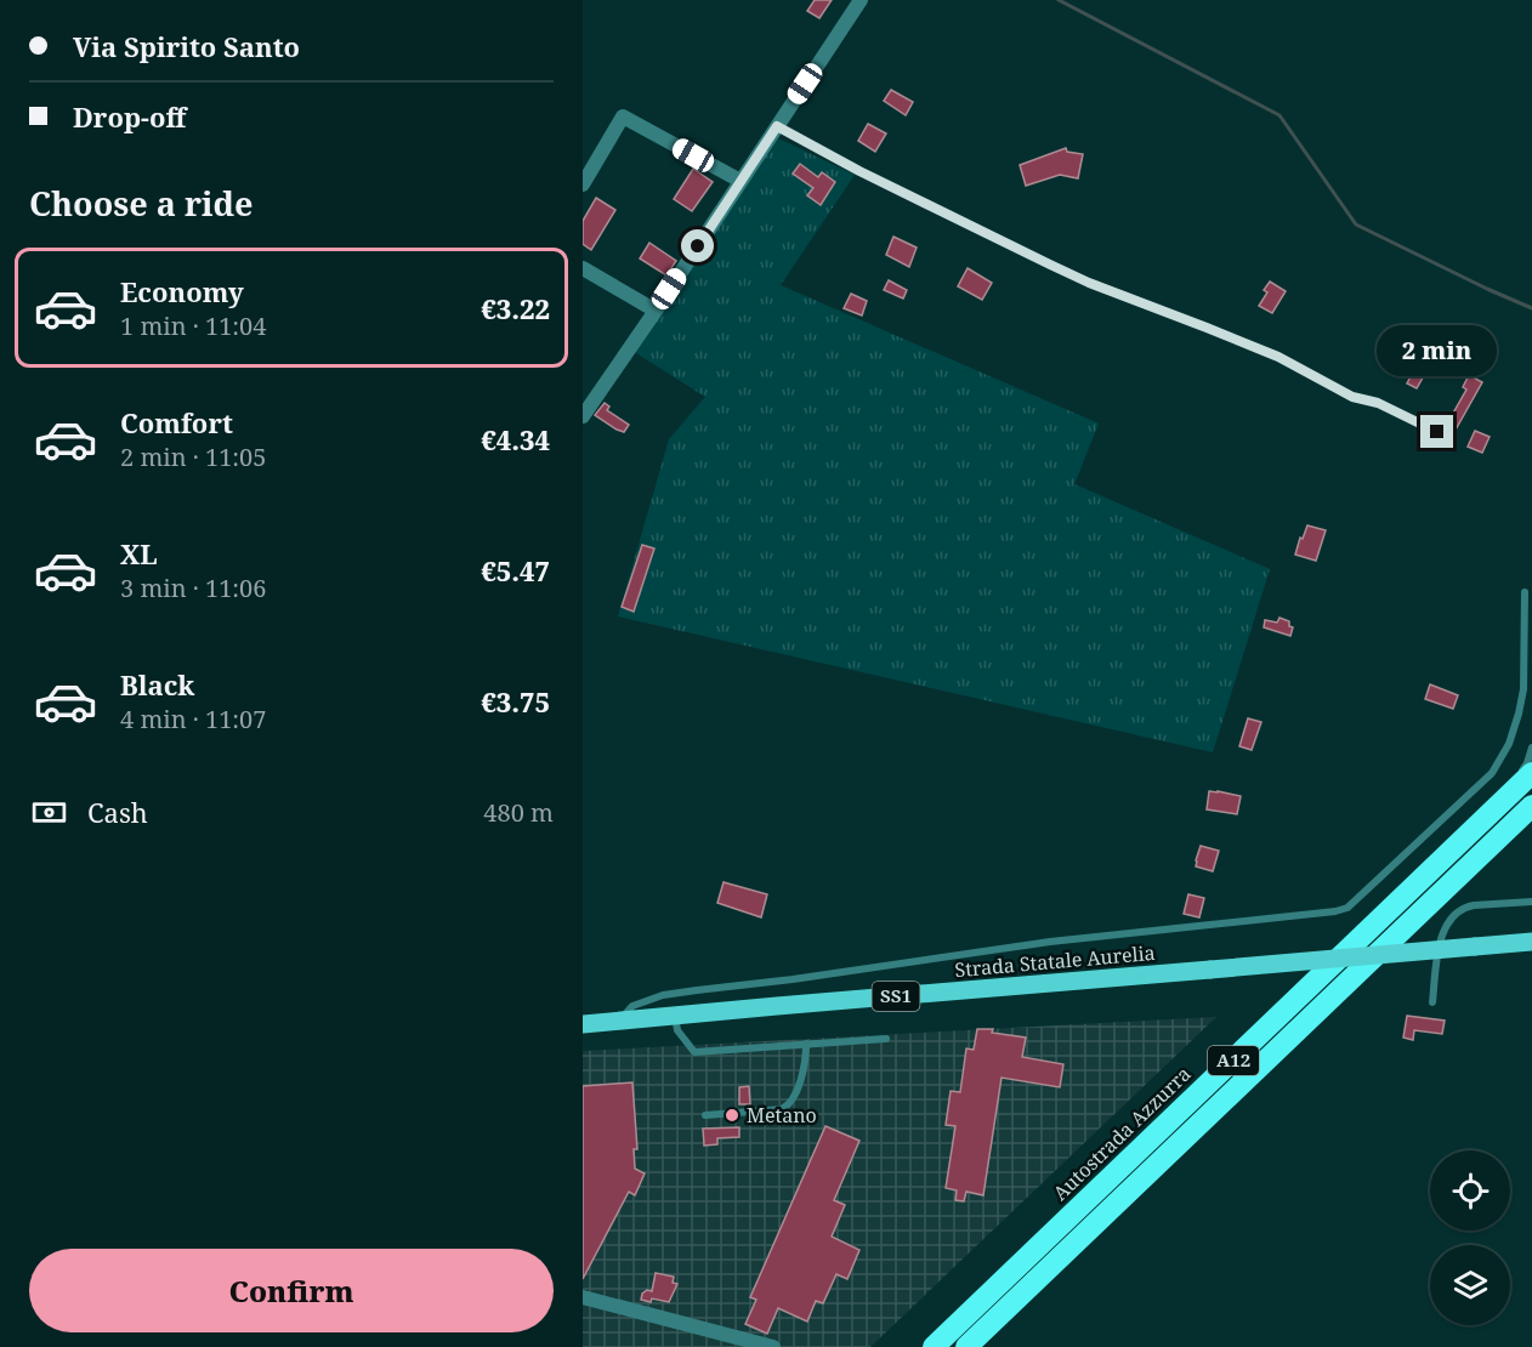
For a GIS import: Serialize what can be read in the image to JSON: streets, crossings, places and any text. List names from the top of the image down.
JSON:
{
  "streets": {
    "highway": ["A12", "Autostrada Azzurra"],
    "main road": ["Strada Statale Aurelia", "SS1"]
  },
  "places": ["Metano"],
  "page": {
    "banner": ["Via Spirito Santo", "Drop-off"],
    "heading": "Choose a ride",
    "list": [
      {
        "name": "Economy",
        "note": "1 min · 11:04",
        "value": "€3.22"
      },
      {
        "name": "Comfort",
        "note": "2 min · 11:05",
        "value": "€4.34"
      },
      {
        "name": "XL",
        "note": "3 min · 11:06",
        "value": "€5.47"
      },
      {
        "name": "Black",
        "note": "4 min · 11:07",
        "value": "€3.75"
      }
    ],
    "bubble": "2 min",
    "pay": ["Cash", "480 m"],
    "buttons": "Confirm"
  }
}
